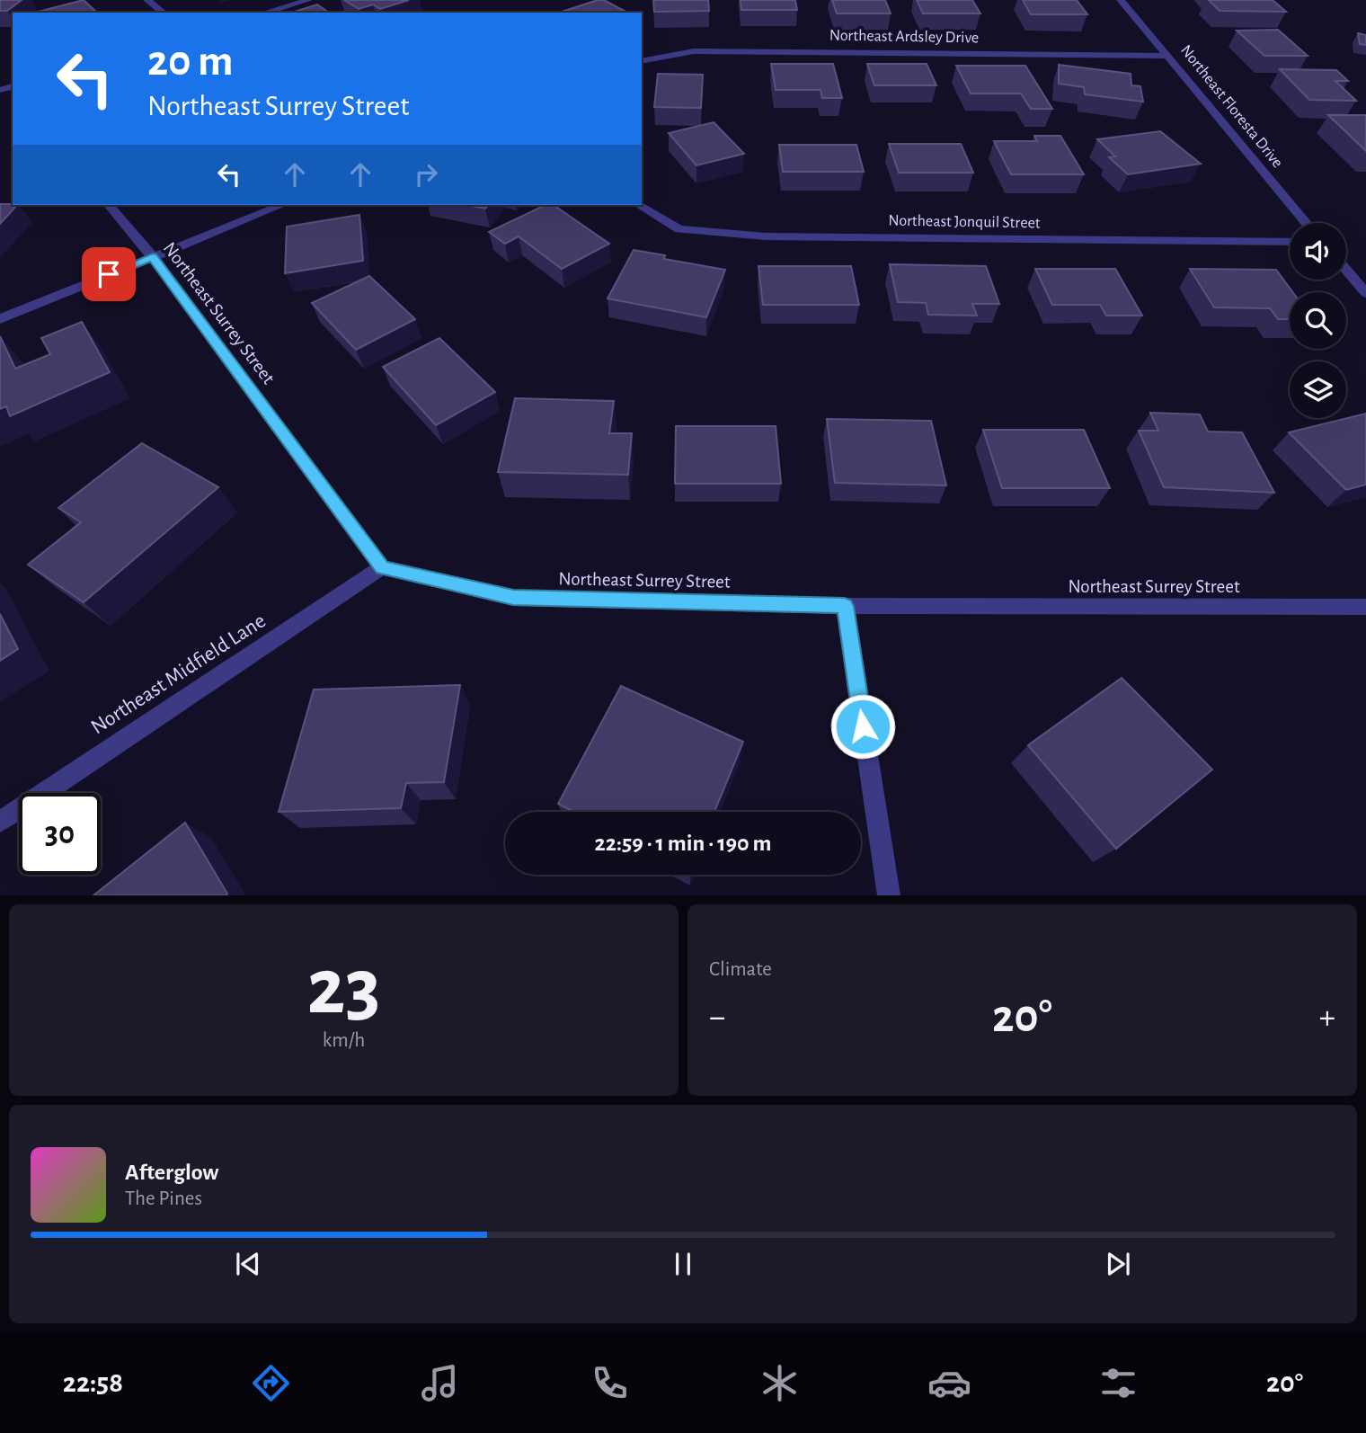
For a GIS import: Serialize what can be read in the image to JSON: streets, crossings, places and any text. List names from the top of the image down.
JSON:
{
  "streets": {
    "street": [
      "Northeast Ardsley Drive",
      "Northeast Floresta Drive",
      "Northeast Jonquil Street",
      "Northeast Surrey Street",
      "Northeast Midfield Lane"
    ]
  },
  "crossings": [
    ["Northeast Ardsley Drive", "Northeast Floresta Drive"],
    ["Northeast Surrey Street", "Northeast Midfield Lane"]
  ],
  "page": {
    "turn": ["20 m", "Northeast Surrey Street"],
    "limit": "30",
    "trip": "22:59 · 1 min · 190 m",
    "tile": [
      ["23", "km/h"],
      "Climate"
    ],
    "heat": ["−", "20°", "+"],
    "song": ["Afterglow", "The Pines"],
    "tabs": ["22:58", "20°"]
  }
}
